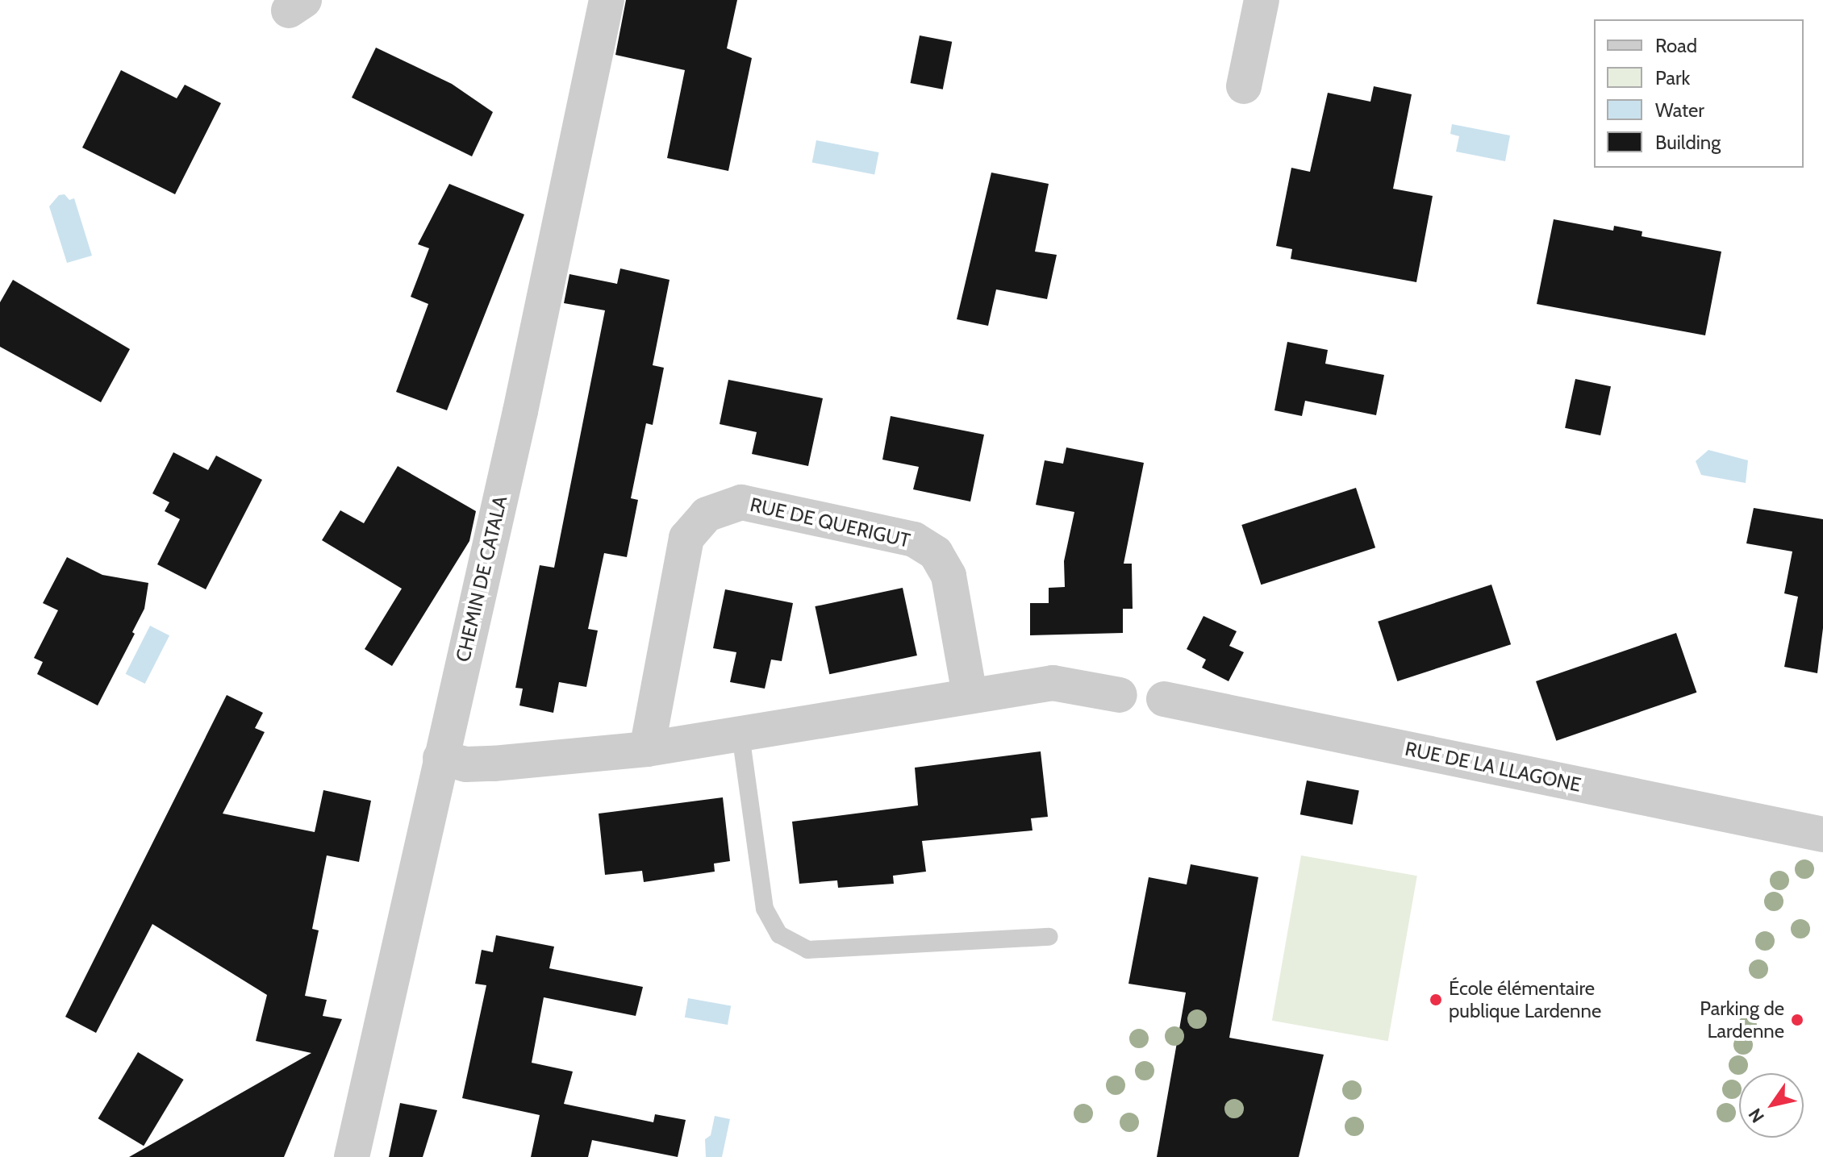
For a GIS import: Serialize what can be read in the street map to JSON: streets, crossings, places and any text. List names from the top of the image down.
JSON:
{
  "streets": {
    "street": ["RUE DE QUERIGUT", "CHEMIN DE CATALA", "RUE DE LA LLAGONE"]
  },
  "places": ["École élémentaire publique Lardenne", "Parking de Lardenne"],
  "legend": [
    "Road",
    "Park",
    "Water",
    "Building"
  ],
  "north": "bottom left"
}
